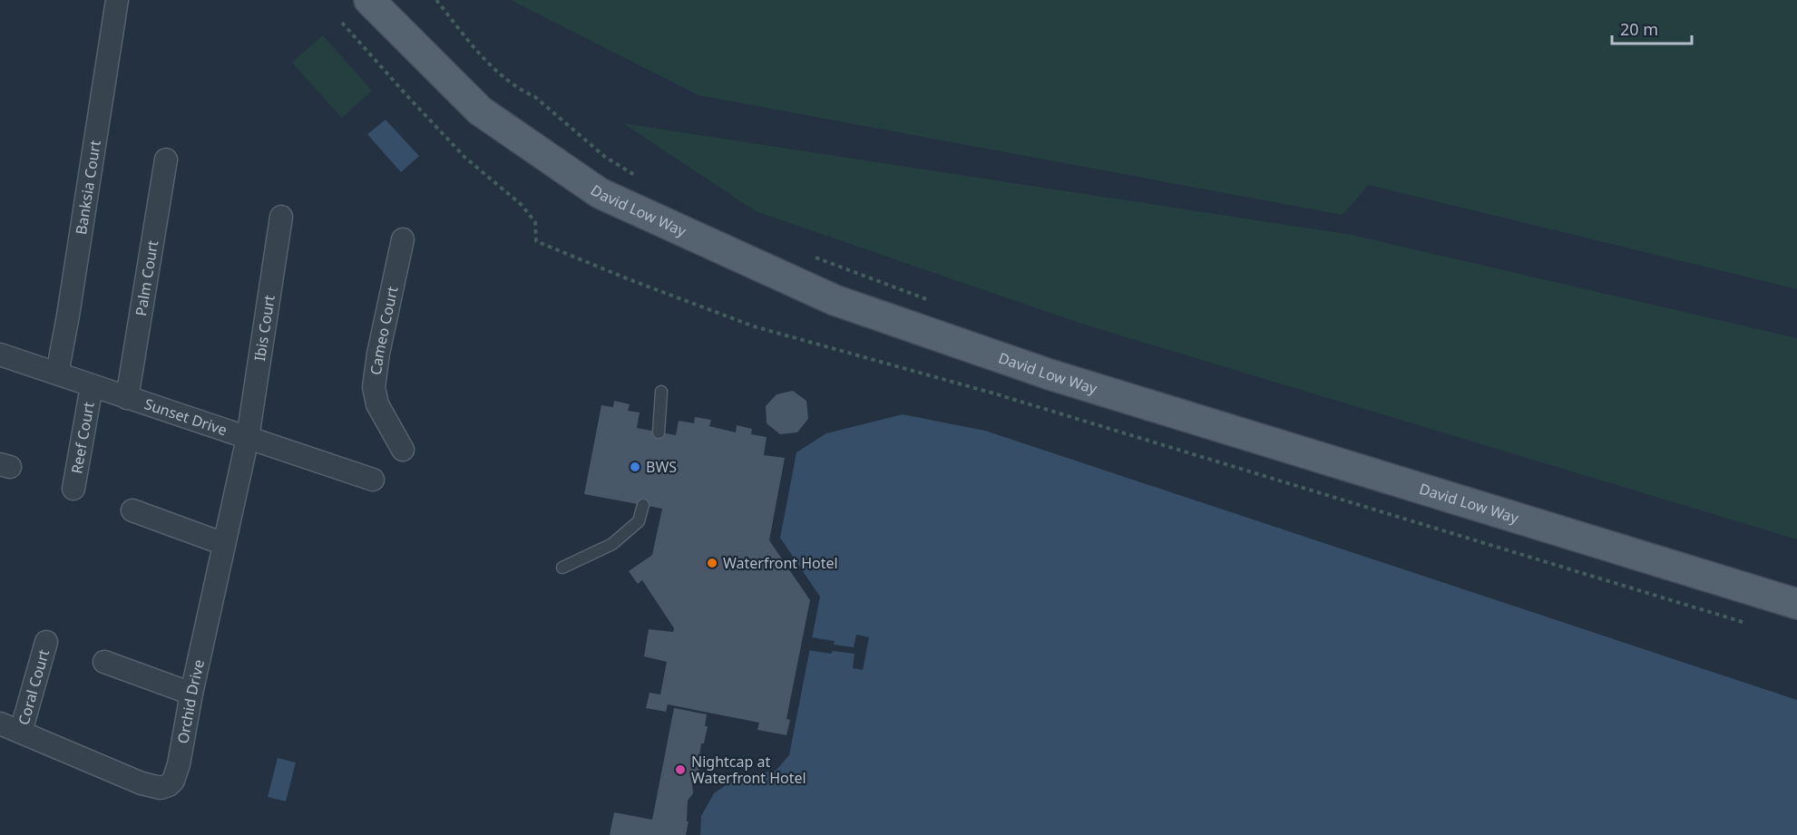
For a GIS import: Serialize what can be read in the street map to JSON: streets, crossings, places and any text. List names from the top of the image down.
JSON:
{
  "streets": {
    "main road": ["David Low Way"],
    "street": [
      "Banksia Court",
      "Palm Court",
      "Ibis Court",
      "Cameo Court",
      "Sunset Drive",
      "Reef Court",
      "Coral Court",
      "Orchid Drive"
    ]
  },
  "crossings": [
    ["Banksia Court", "Sunset Drive"],
    ["Palm Court", "Sunset Drive"],
    ["Ibis Court", "Sunset Drive"],
    ["Ibis Court", "Orchid Drive"],
    ["Sunset Drive", "Reef Court"],
    ["Sunset Drive", "Orchid Drive"],
    ["Coral Court", "Orchid Drive"]
  ],
  "places": ["BWS", "Waterfront Hotel", "Nightcap at Waterfront Hotel"],
  "scale_bar": "20 m"
}
